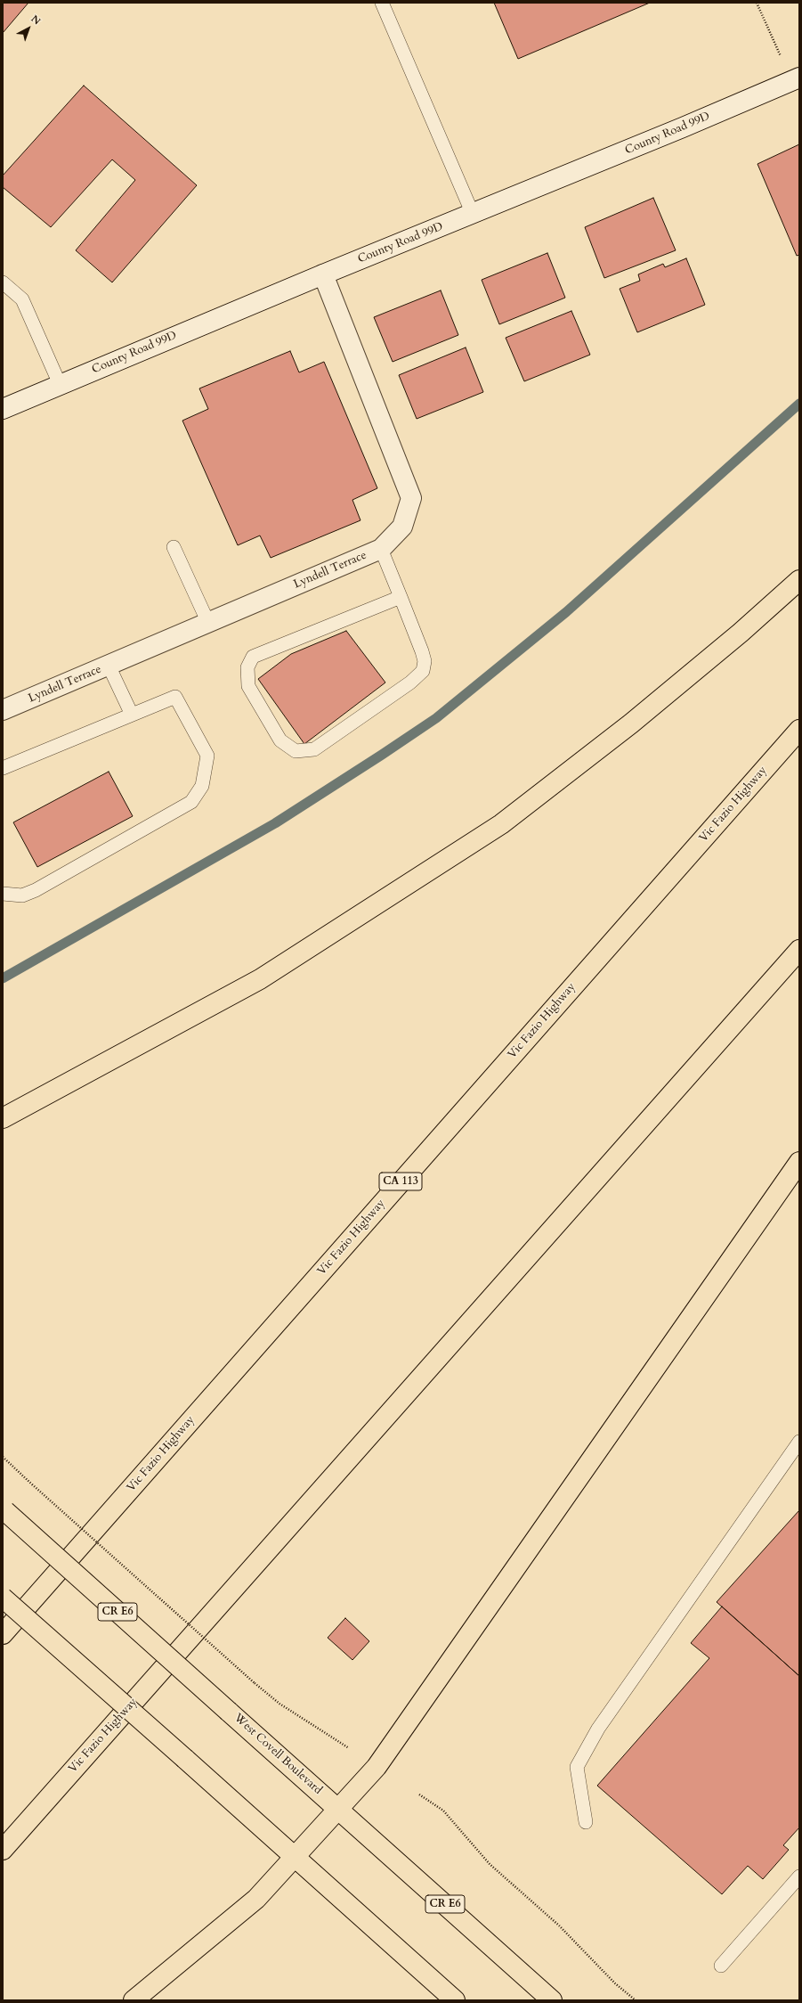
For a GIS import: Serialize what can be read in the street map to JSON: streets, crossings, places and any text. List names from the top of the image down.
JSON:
{
  "streets": {
    "main road": [
      "Vic Fazio Highway",
      "CA 113",
      "CR E6",
      "West Covell Boulevard"
    ],
    "street": ["County Road 99D", "Lyndell Terrace"]
  },
  "crossings": [
    ["County Road 99D", "Lyndell Terrace"]
  ],
  "north": "top right"
}
